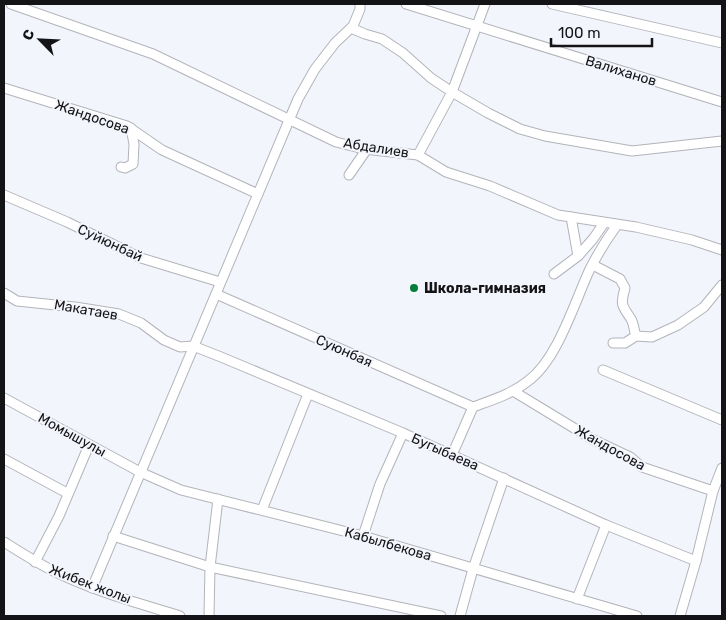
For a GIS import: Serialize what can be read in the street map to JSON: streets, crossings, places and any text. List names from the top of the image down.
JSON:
{
  "streets": {
    "street": [
      "Валиханов",
      "Жандосова",
      "Абдалиев",
      "Суйюнбай",
      "Макатаев",
      "Суюнбая",
      "Момышулы",
      "Бугыбаева",
      "Кабылбекова",
      "Жибек жолы"
    ]
  },
  "crossings": [
    ["Макатаев", "Бугыбаева"],
    ["Момышулы", "Кабылбекова"]
  ],
  "places": ["Школа-гимназия"],
  "scale_bar": "100 m",
  "north": "top left"
}
